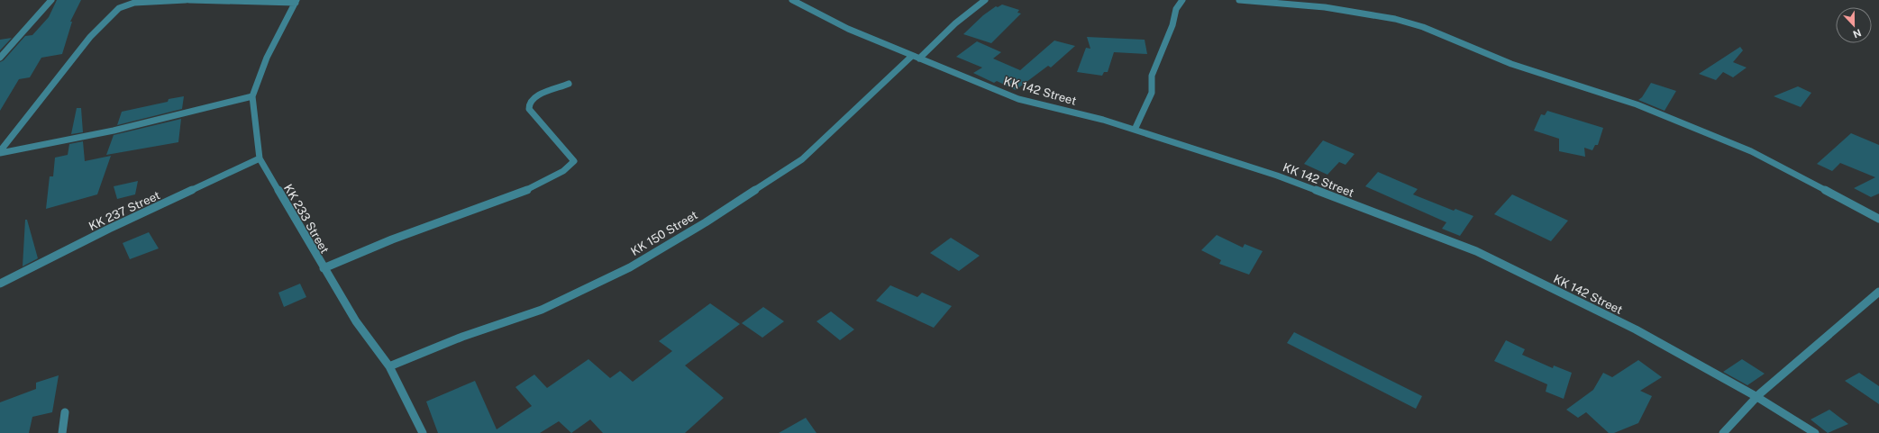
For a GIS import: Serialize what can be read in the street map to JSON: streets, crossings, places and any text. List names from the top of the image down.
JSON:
{
  "streets": {
    "street": [
      "KK 142 Street",
      "KK 237 Street",
      "KK 233 Street",
      "KK 150 Street"
    ]
  },
  "crossings": [
    ["KK 142 Street", "KK 150 Street"],
    ["KK 237 Street", "KK 233 Street"],
    ["KK 233 Street", "KK 150 Street"]
  ],
  "north": "bottom"
}
